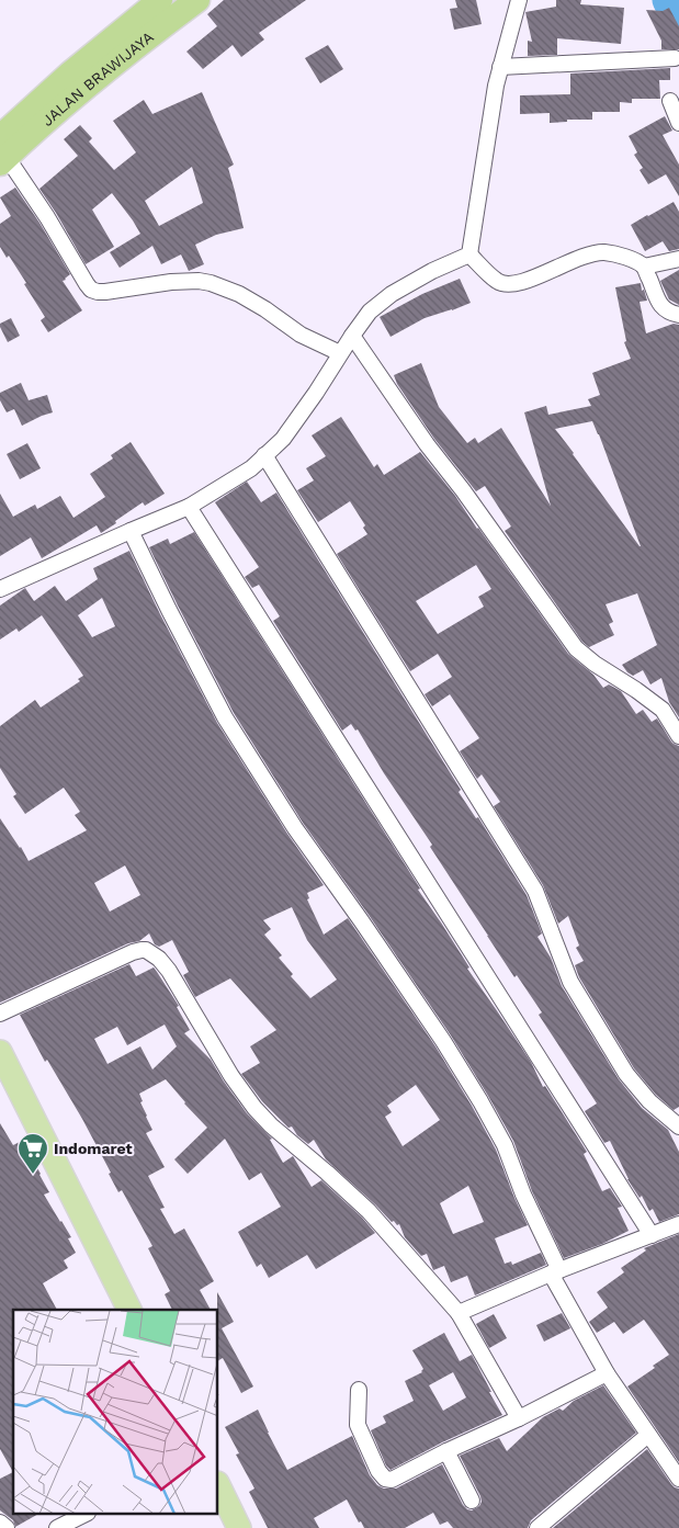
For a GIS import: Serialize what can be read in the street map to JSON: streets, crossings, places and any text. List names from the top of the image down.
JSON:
{
  "streets": {
    "highway": ["JALAN BRAWIJAYA"]
  },
  "places": {
    "supermarket": ["Indomaret"]
  }
}
